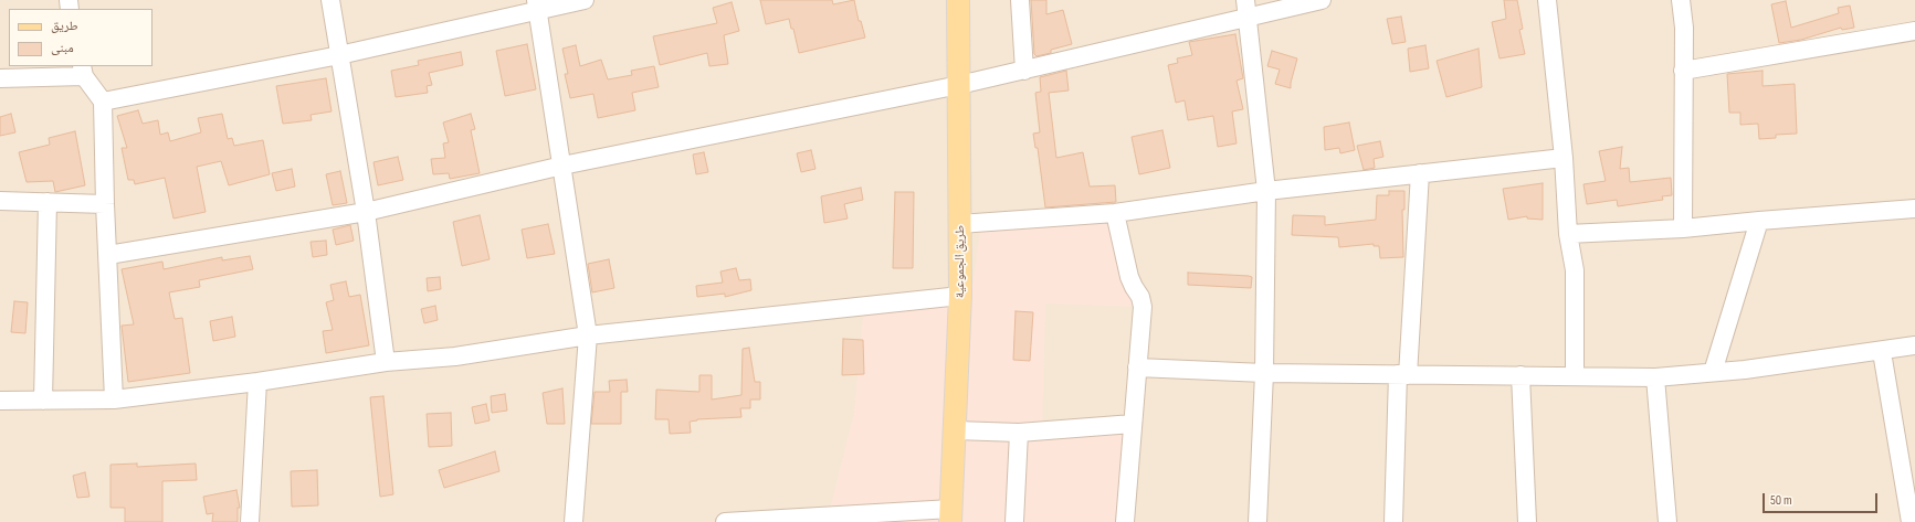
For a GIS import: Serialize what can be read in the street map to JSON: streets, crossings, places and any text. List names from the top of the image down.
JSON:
{
  "streets": {
    "main road": ["طريق الجموعية"]
  },
  "legend": ["طريق", "مبنى"],
  "scale_bar": "50 m"
}
